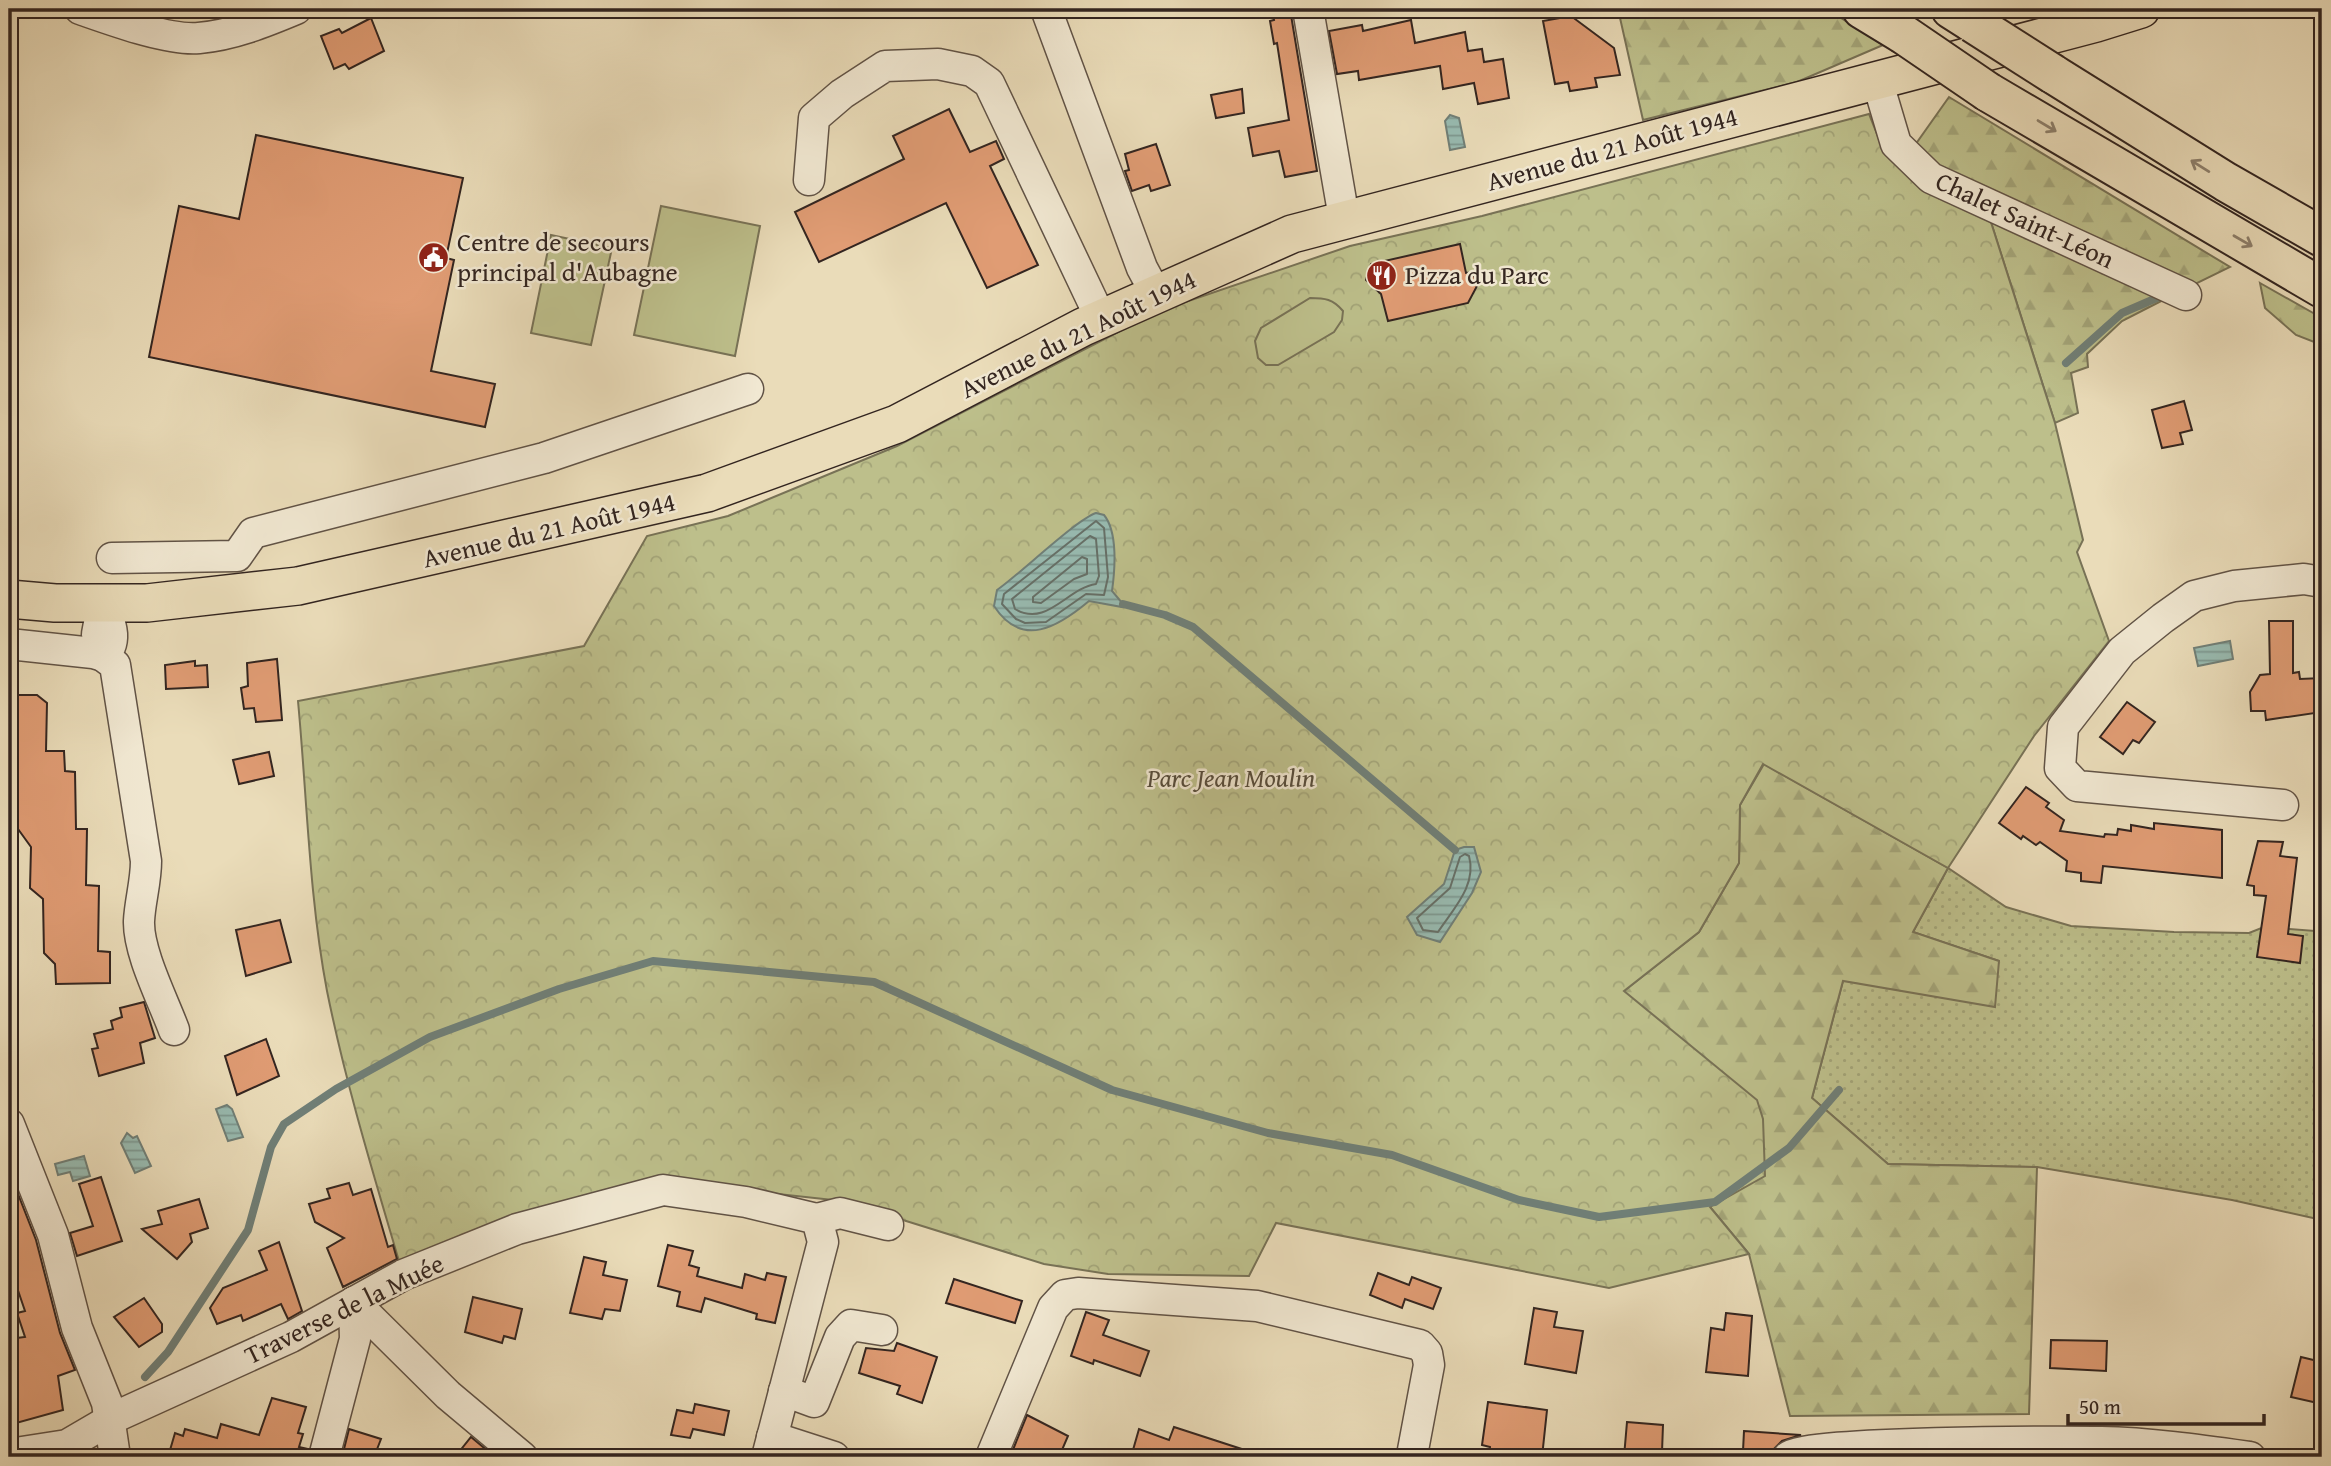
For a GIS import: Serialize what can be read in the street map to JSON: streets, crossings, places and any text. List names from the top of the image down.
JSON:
{
  "streets": {
    "main road": ["Avenue du 21 Août 1944"],
    "street": ["Chalet Saint-Léon", "Traverse de la Muée"]
  },
  "crossings": [
    ["Avenue du 21 Août 1944", "Chalet Saint-Léon"]
  ],
  "parks": ["Parc Jean Moulin"],
  "places": {
    "public building": ["Centre de secours principal d'Aubagne"],
    "restaurant": ["Pizza du Parc"]
  },
  "scale_bar": "50 m"
}
